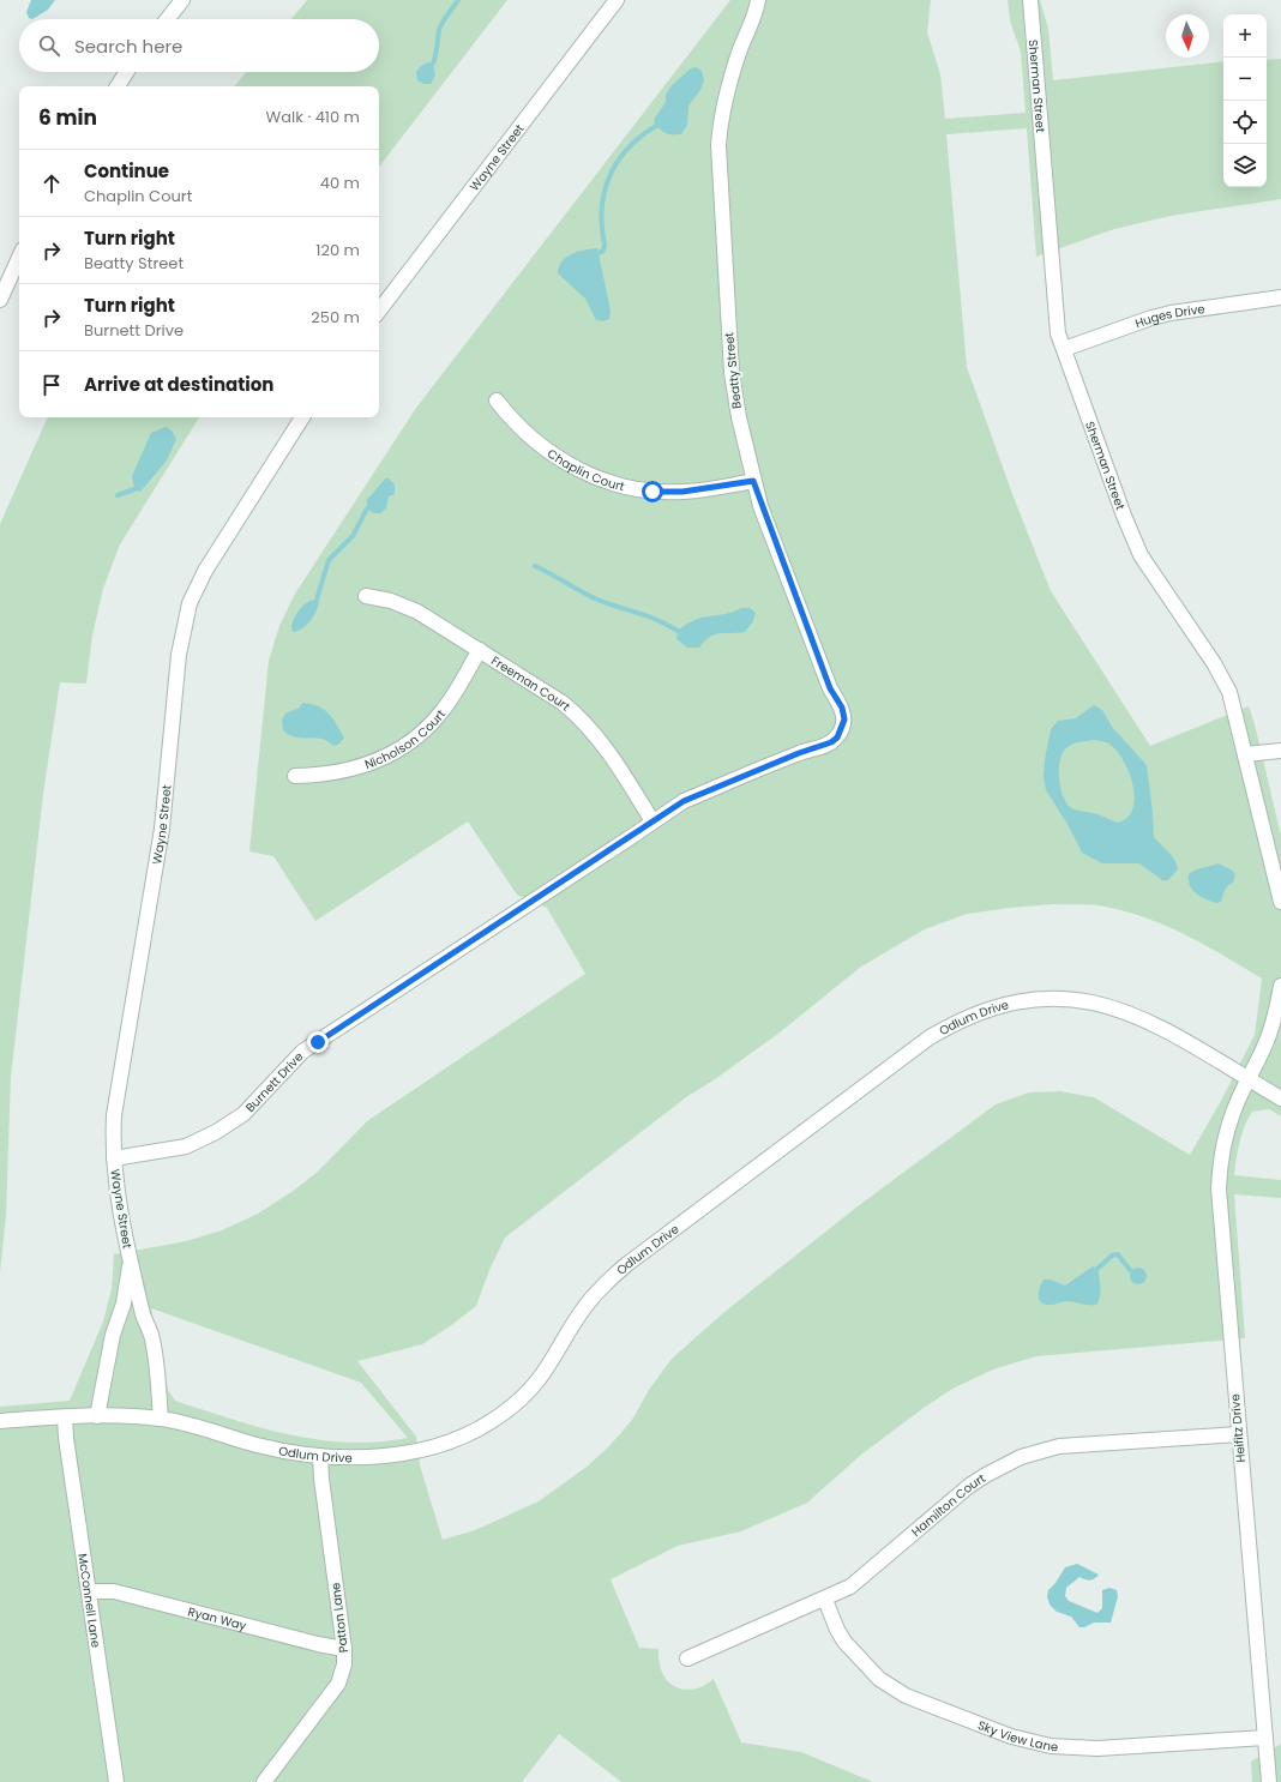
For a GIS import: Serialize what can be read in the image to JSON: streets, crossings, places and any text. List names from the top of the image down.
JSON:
{
  "streets": {
    "street": [
      "Sherman Street",
      "Wayne Street",
      "Huges Drive",
      "Beatty Street",
      "Chaplin Court",
      "Freeman Court",
      "Nicholson Court",
      "Odlum Drive",
      "Burnett Drive",
      "Heifitz Drive",
      "Hamilton Court",
      "McConnell Lane",
      "Ryan Way",
      "Patton Lane",
      "Sky View Lane"
    ]
  },
  "crossings": [
    ["Sherman Street", "Huges Drive"],
    ["Wayne Street", "Odlum Drive"],
    ["Wayne Street", "Burnett Drive"],
    ["Beatty Street", "Chaplin Court"],
    ["Beatty Street", "Burnett Drive"],
    ["Freeman Court", "Nicholson Court"],
    ["Freeman Court", "Burnett Drive"],
    ["Odlum Drive", "Heifitz Drive"],
    ["Odlum Drive", "McConnell Lane"],
    ["Odlum Drive", "Patton Lane"],
    ["Heifitz Drive", "Hamilton Court"],
    ["Heifitz Drive", "Sky View Lane"],
    ["Hamilton Court", "Sky View Lane"],
    ["McConnell Lane", "Ryan Way"],
    ["Ryan Way", "Patton Lane"]
  ],
  "north": "bottom",
  "page": {
    "map_buttons": ["+", "−"],
    "search": "Search here",
    "heading": ["6 min", "Walk · 410 m"],
    "list": [
      ["Continue", "Chaplin Court", "40 m"],
      ["Turn right", "Beatty Street", "120 m"],
      ["Turn right", "Burnett Drive", "250 m"],
      "Arrive at destination"
    ]
  }
}
